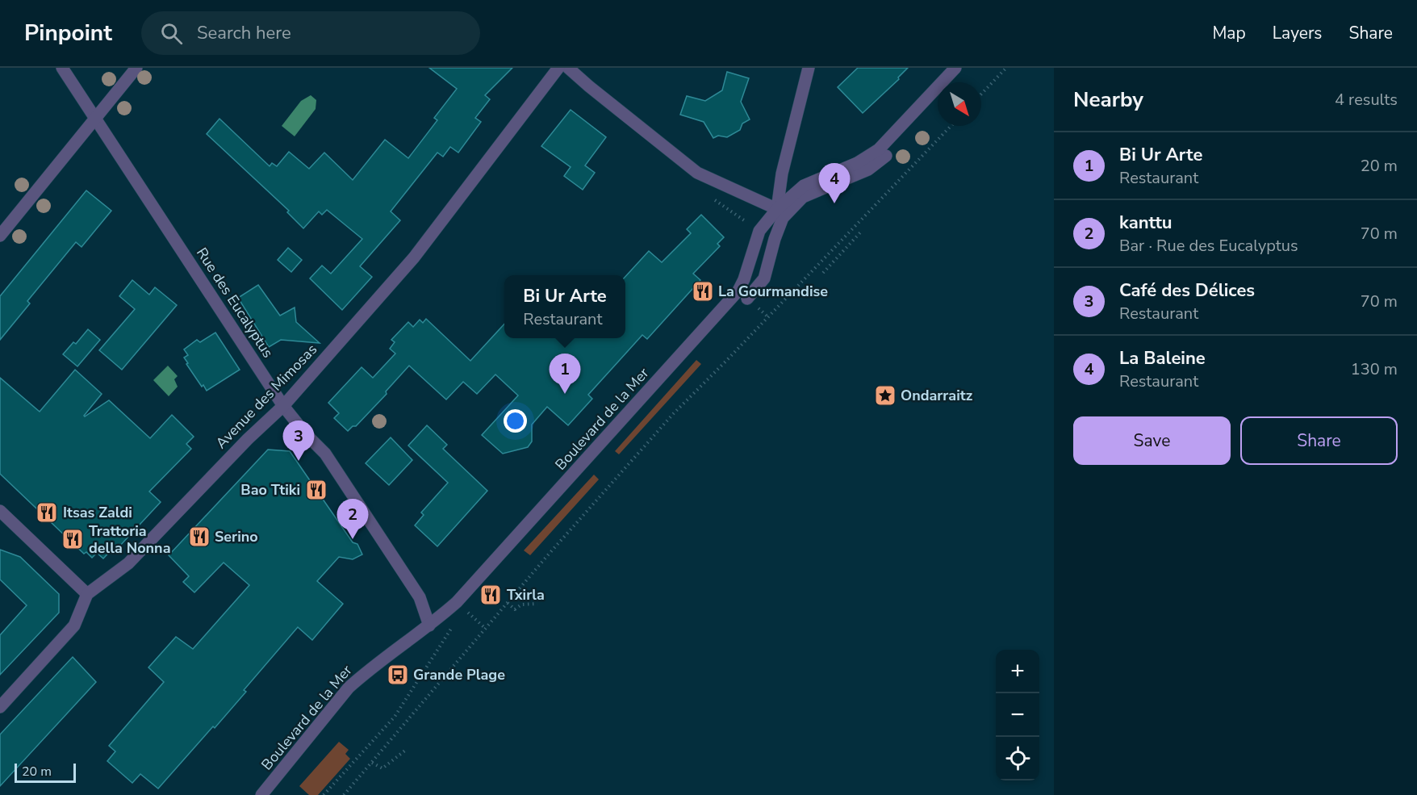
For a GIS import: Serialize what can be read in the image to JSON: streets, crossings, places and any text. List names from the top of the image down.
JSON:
{
  "streets": {
    "street": ["Rue des Eucalyptus", "Avenue des Mimosas", "Boulevard de la Mer"]
  },
  "crossings": [
    ["Rue des Eucalyptus", "Avenue des Mimosas"],
    ["Rue des Eucalyptus", "Boulevard de la Mer"]
  ],
  "places": {
    "restaurant": [
      "La Gourmandise",
      "Bao Ttiki",
      "Itsas Zaldi",
      "Serino",
      "Trattoria della Nonna",
      "Txirla"
    ],
    "place": ["Ondarraitz"],
    "bus stop": ["Grande Plage"]
  },
  "scale_bar": "20 m",
  "north": "bottom right",
  "page": {
    "header": "Pinpoint",
    "search": "Search here",
    "nav": ["Map", "Layers", "Share"],
    "heading": ["Nearby", "4 results"],
    "list": [
      {
        "mark": "1",
        "name": "Bi Ur Arte",
        "note": "Restaurant",
        "value": "20 m"
      },
      {
        "mark": "2",
        "name": "kanttu",
        "note": "Bar · Rue des Eucalyptus",
        "value": "70 m"
      },
      {
        "mark": "3",
        "name": "Café des Délices",
        "note": "Restaurant",
        "value": "70 m"
      },
      {
        "mark": "4",
        "name": "La Baleine",
        "note": "Restaurant",
        "value": "130 m"
      }
    ],
    "pins": [
      "4",
      "1",
      "3",
      "2"
    ],
    "popup": ["Bi Ur Arte", "Restaurant"],
    "buttons": ["Save", "Share"],
    "map_buttons": ["+", "−"],
    "scale": "20 m"
  }
}
